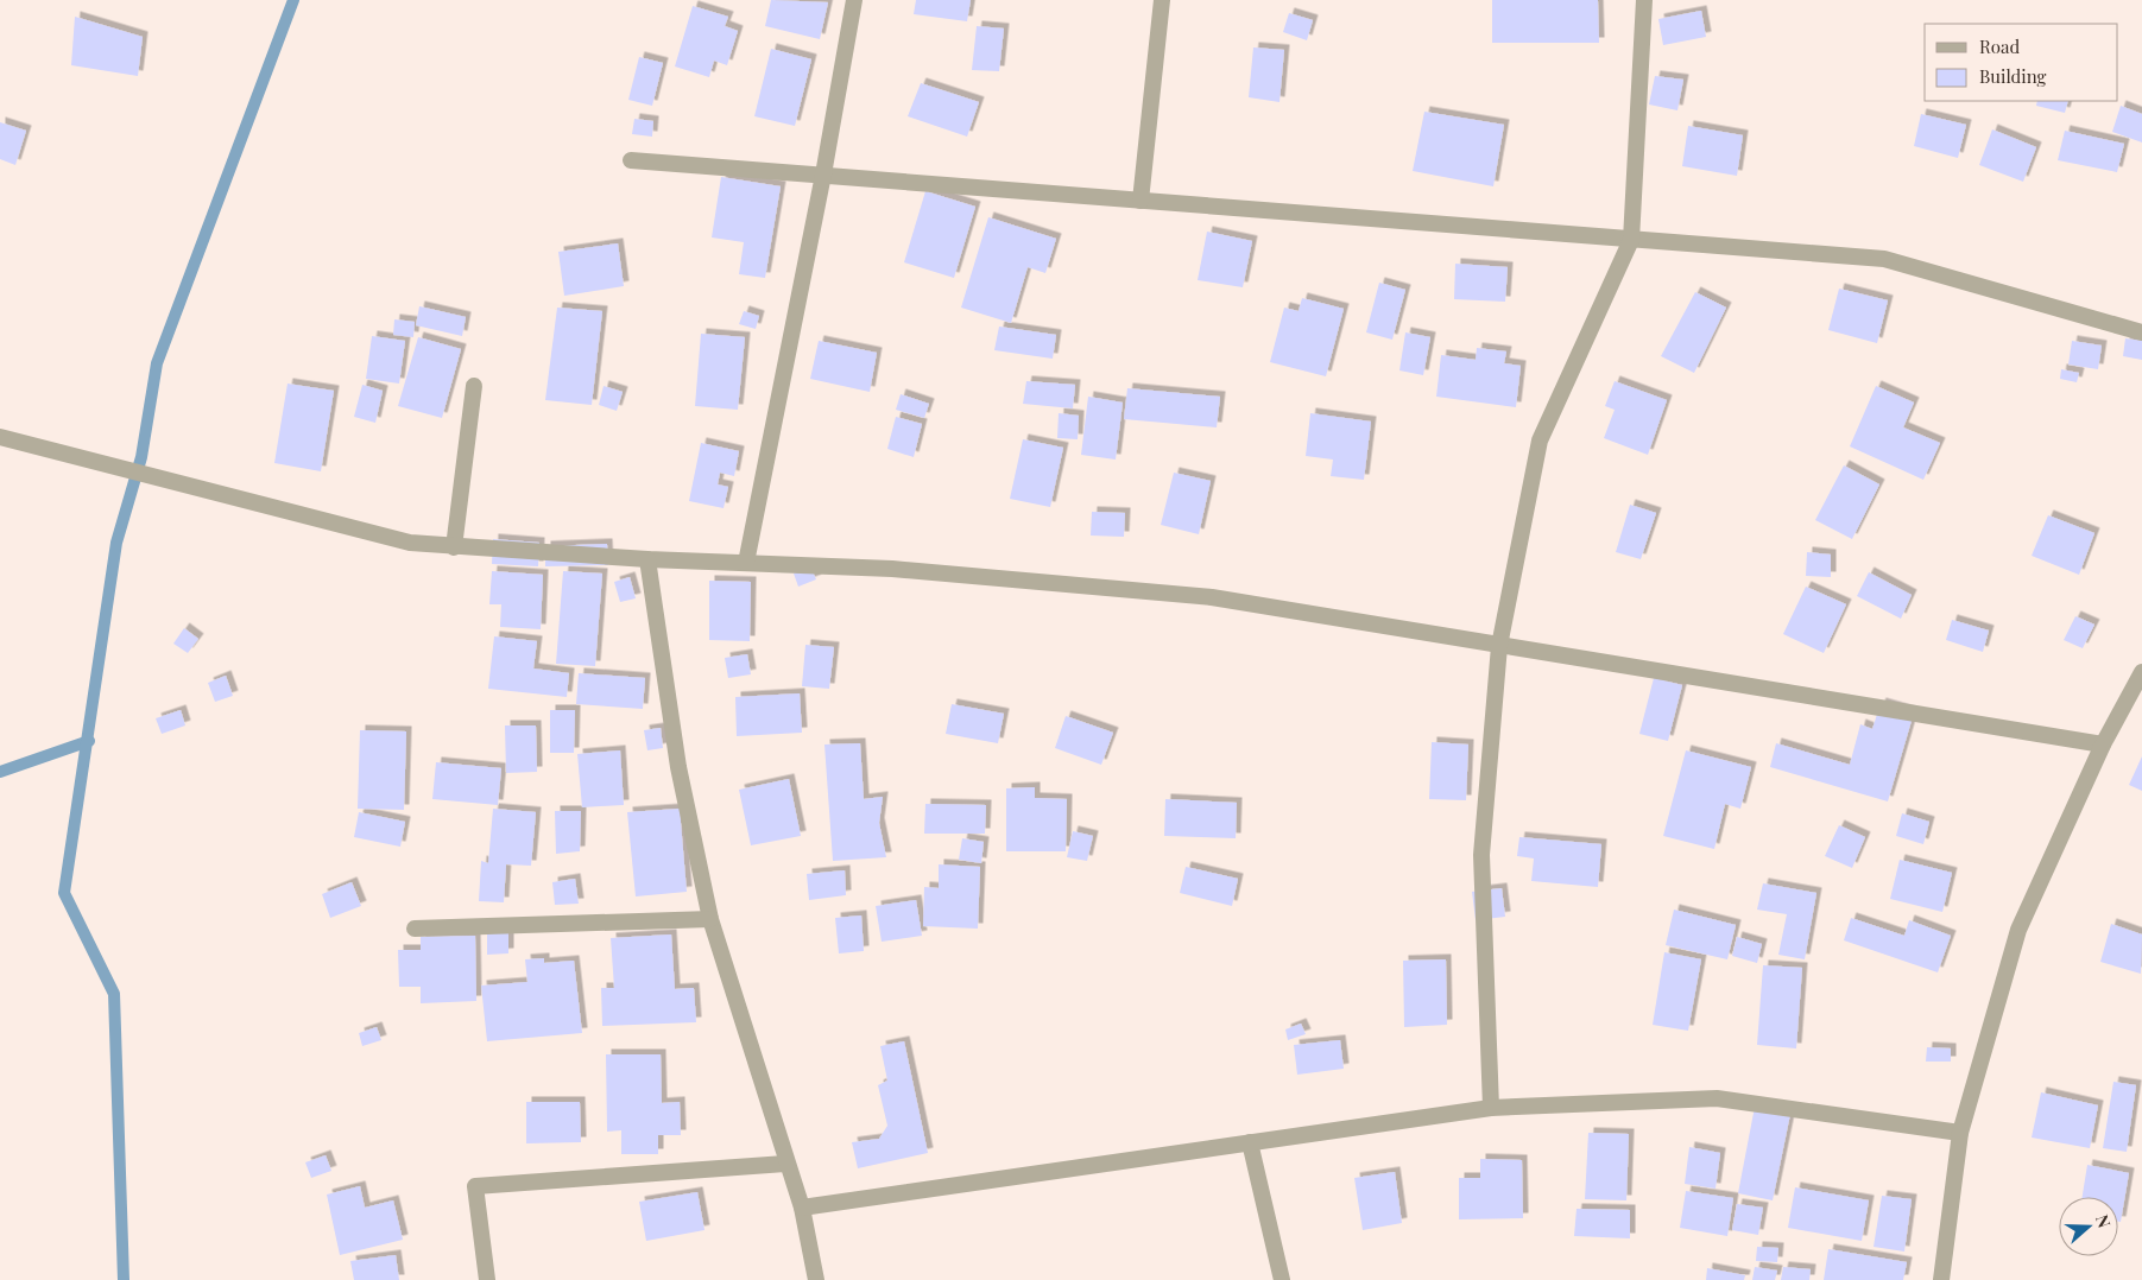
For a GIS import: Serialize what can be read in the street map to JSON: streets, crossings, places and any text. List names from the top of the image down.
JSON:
{
  "legend": ["Road", "Building"],
  "north": "right"
}
